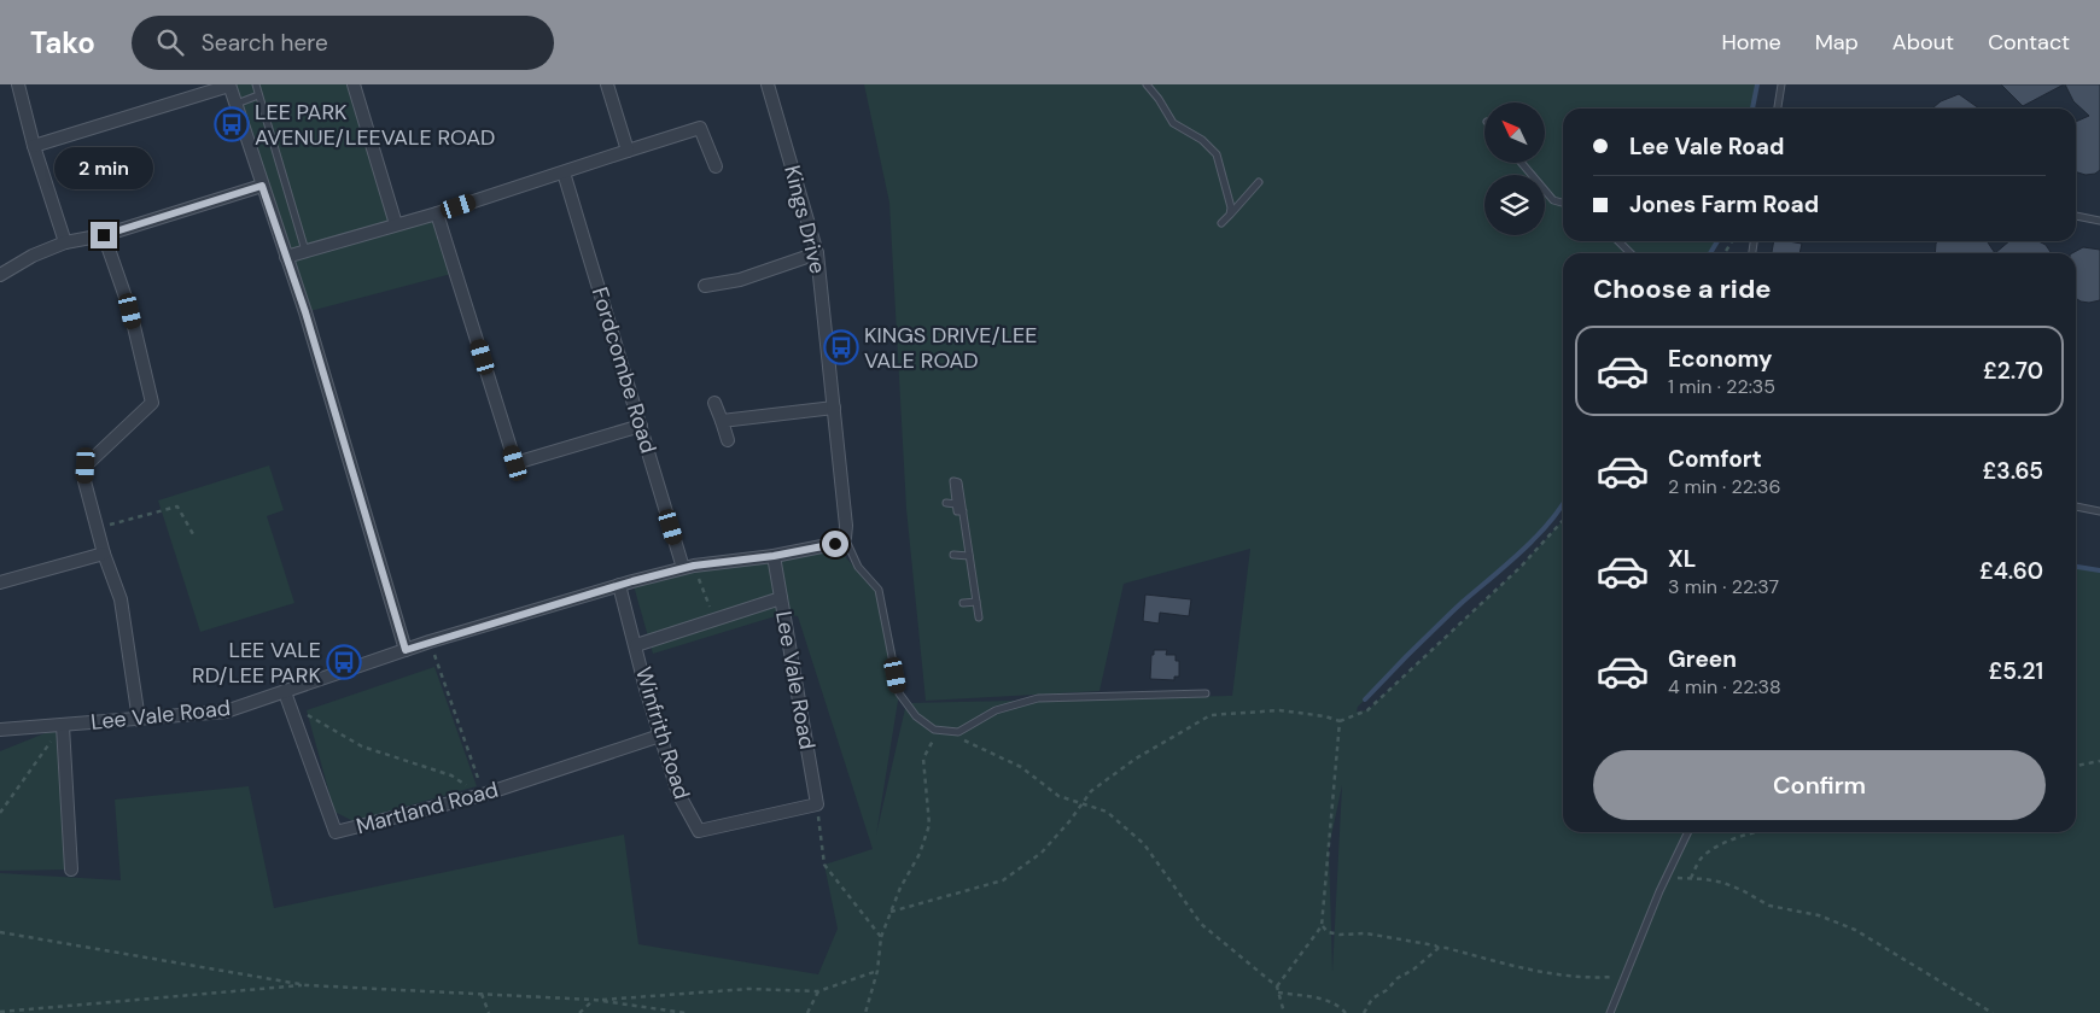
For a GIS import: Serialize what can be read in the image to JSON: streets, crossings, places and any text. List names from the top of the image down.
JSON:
{
  "streets": {
    "street": [
      "Kings Drive",
      "Fordcombe Road",
      "Lee Vale Road",
      "Winfrith Road",
      "Martland Road"
    ]
  },
  "crossings": [
    ["Kings Drive", "Lee Vale Road"],
    ["Fordcombe Road", "Lee Vale Road"],
    ["Lee Vale Road", "Winfrith Road"],
    ["Lee Vale Road", "Martland Road"],
    ["Winfrith Road", "Martland Road"]
  ],
  "places": {
    "bus stop": ["LEE PARK AVENUE/LEEVALE ROAD", "KINGS DRIVE/LEE VALE ROAD", "LEE VALE RD/LEE PARK"]
  },
  "north": "top left",
  "page": {
    "header": "Tako",
    "search": "Search here",
    "nav": [
      "Home",
      "Map",
      "About",
      "Contact"
    ],
    "banner": ["Lee Vale Road", "Jones Farm Road"],
    "bubble": "2 min",
    "heading": "Choose a ride",
    "list": [
      {
        "name": "Economy",
        "note": "1 min · 22:35",
        "value": "£2.70"
      },
      {
        "name": "Comfort",
        "note": "2 min · 22:36",
        "value": "£3.65"
      },
      {
        "name": "XL",
        "note": "3 min · 22:37",
        "value": "£4.60"
      },
      {
        "name": "Green",
        "note": "4 min · 22:38",
        "value": "£5.21"
      }
    ],
    "buttons": "Confirm"
  }
}
